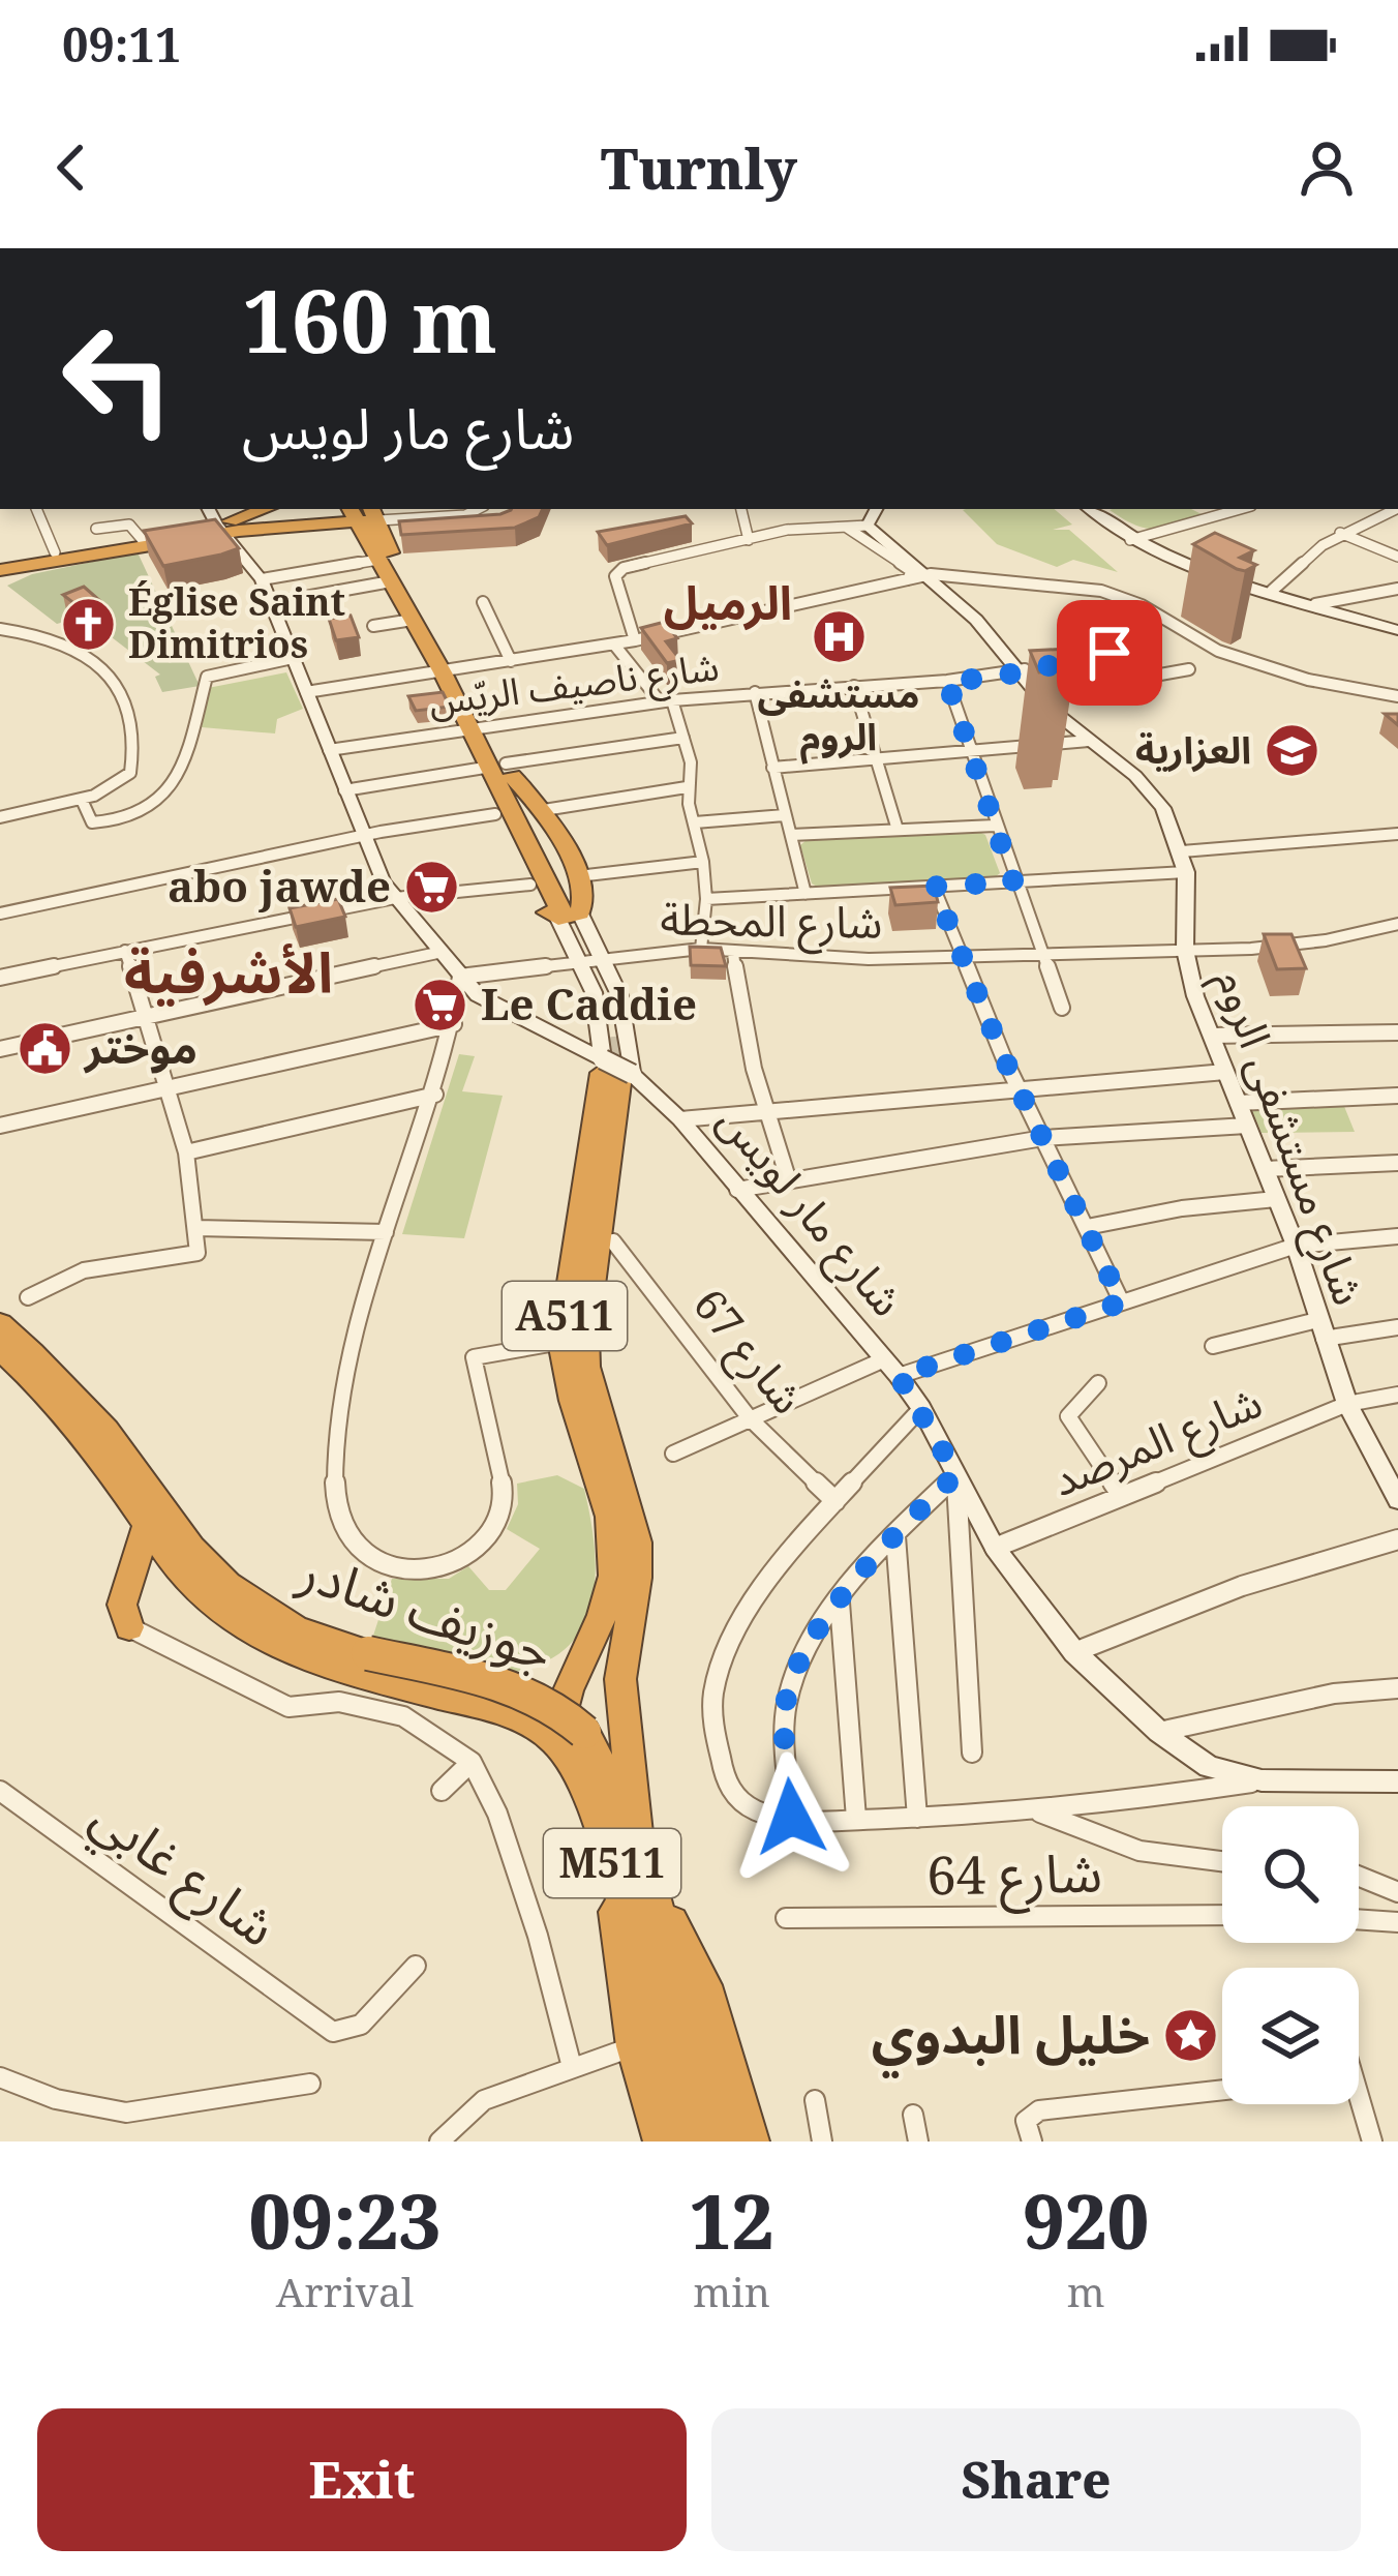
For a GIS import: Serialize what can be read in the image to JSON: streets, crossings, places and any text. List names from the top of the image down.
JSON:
{
  "streets": {
    "highway": ["A511", "جوزيف شادر", "M511"],
    "street": [
      "شارع ناصيف الريّس",
      "شارع المحطة",
      "شارع مستشفى الروم",
      "شارع مار لويس",
      "شارع 67",
      "شارع المرصد",
      "شارع غابي",
      "شارع 64"
    ]
  },
  "crossings": [
    ["شارع ناصيف الريّس", "شارع مستشفى الروم"],
    ["شارع ناصيف الريّس", "شارع مار لويس"],
    ["شارع المحطة", "شارع مستشفى الروم"],
    ["شارع المحطة", "شارع مار لويس"],
    ["شارع مستشفى الروم", "شارع المرصد"],
    ["شارع مار لويس", "A511"],
    ["شارع مار لويس", "شارع المرصد"],
    ["A511", "جوزيف شادر"],
    ["A511", "M511"],
    ["جوزيف شادر", "M511"]
  ],
  "districts": ["الرميل", "الأشرفية"],
  "places": {
    "church": ["Église Saint Dimitrios"],
    "hospital": ["مستشفى الروم"],
    "school or university": ["العزارية"],
    "supermarket": ["abo jawde", "Le Caddie"],
    "public building": ["موختر"],
    "place": ["خليل البدوي"]
  },
  "page": {
    "status": "09:11",
    "header": "Turnly",
    "turn": ["160 m", "شارع مار لويس"],
    "eta": [
      "09:23",
      "Arrival",
      "12",
      "min",
      "920",
      "m"
    ],
    "buttons": ["Exit", "Share"]
  }
}
